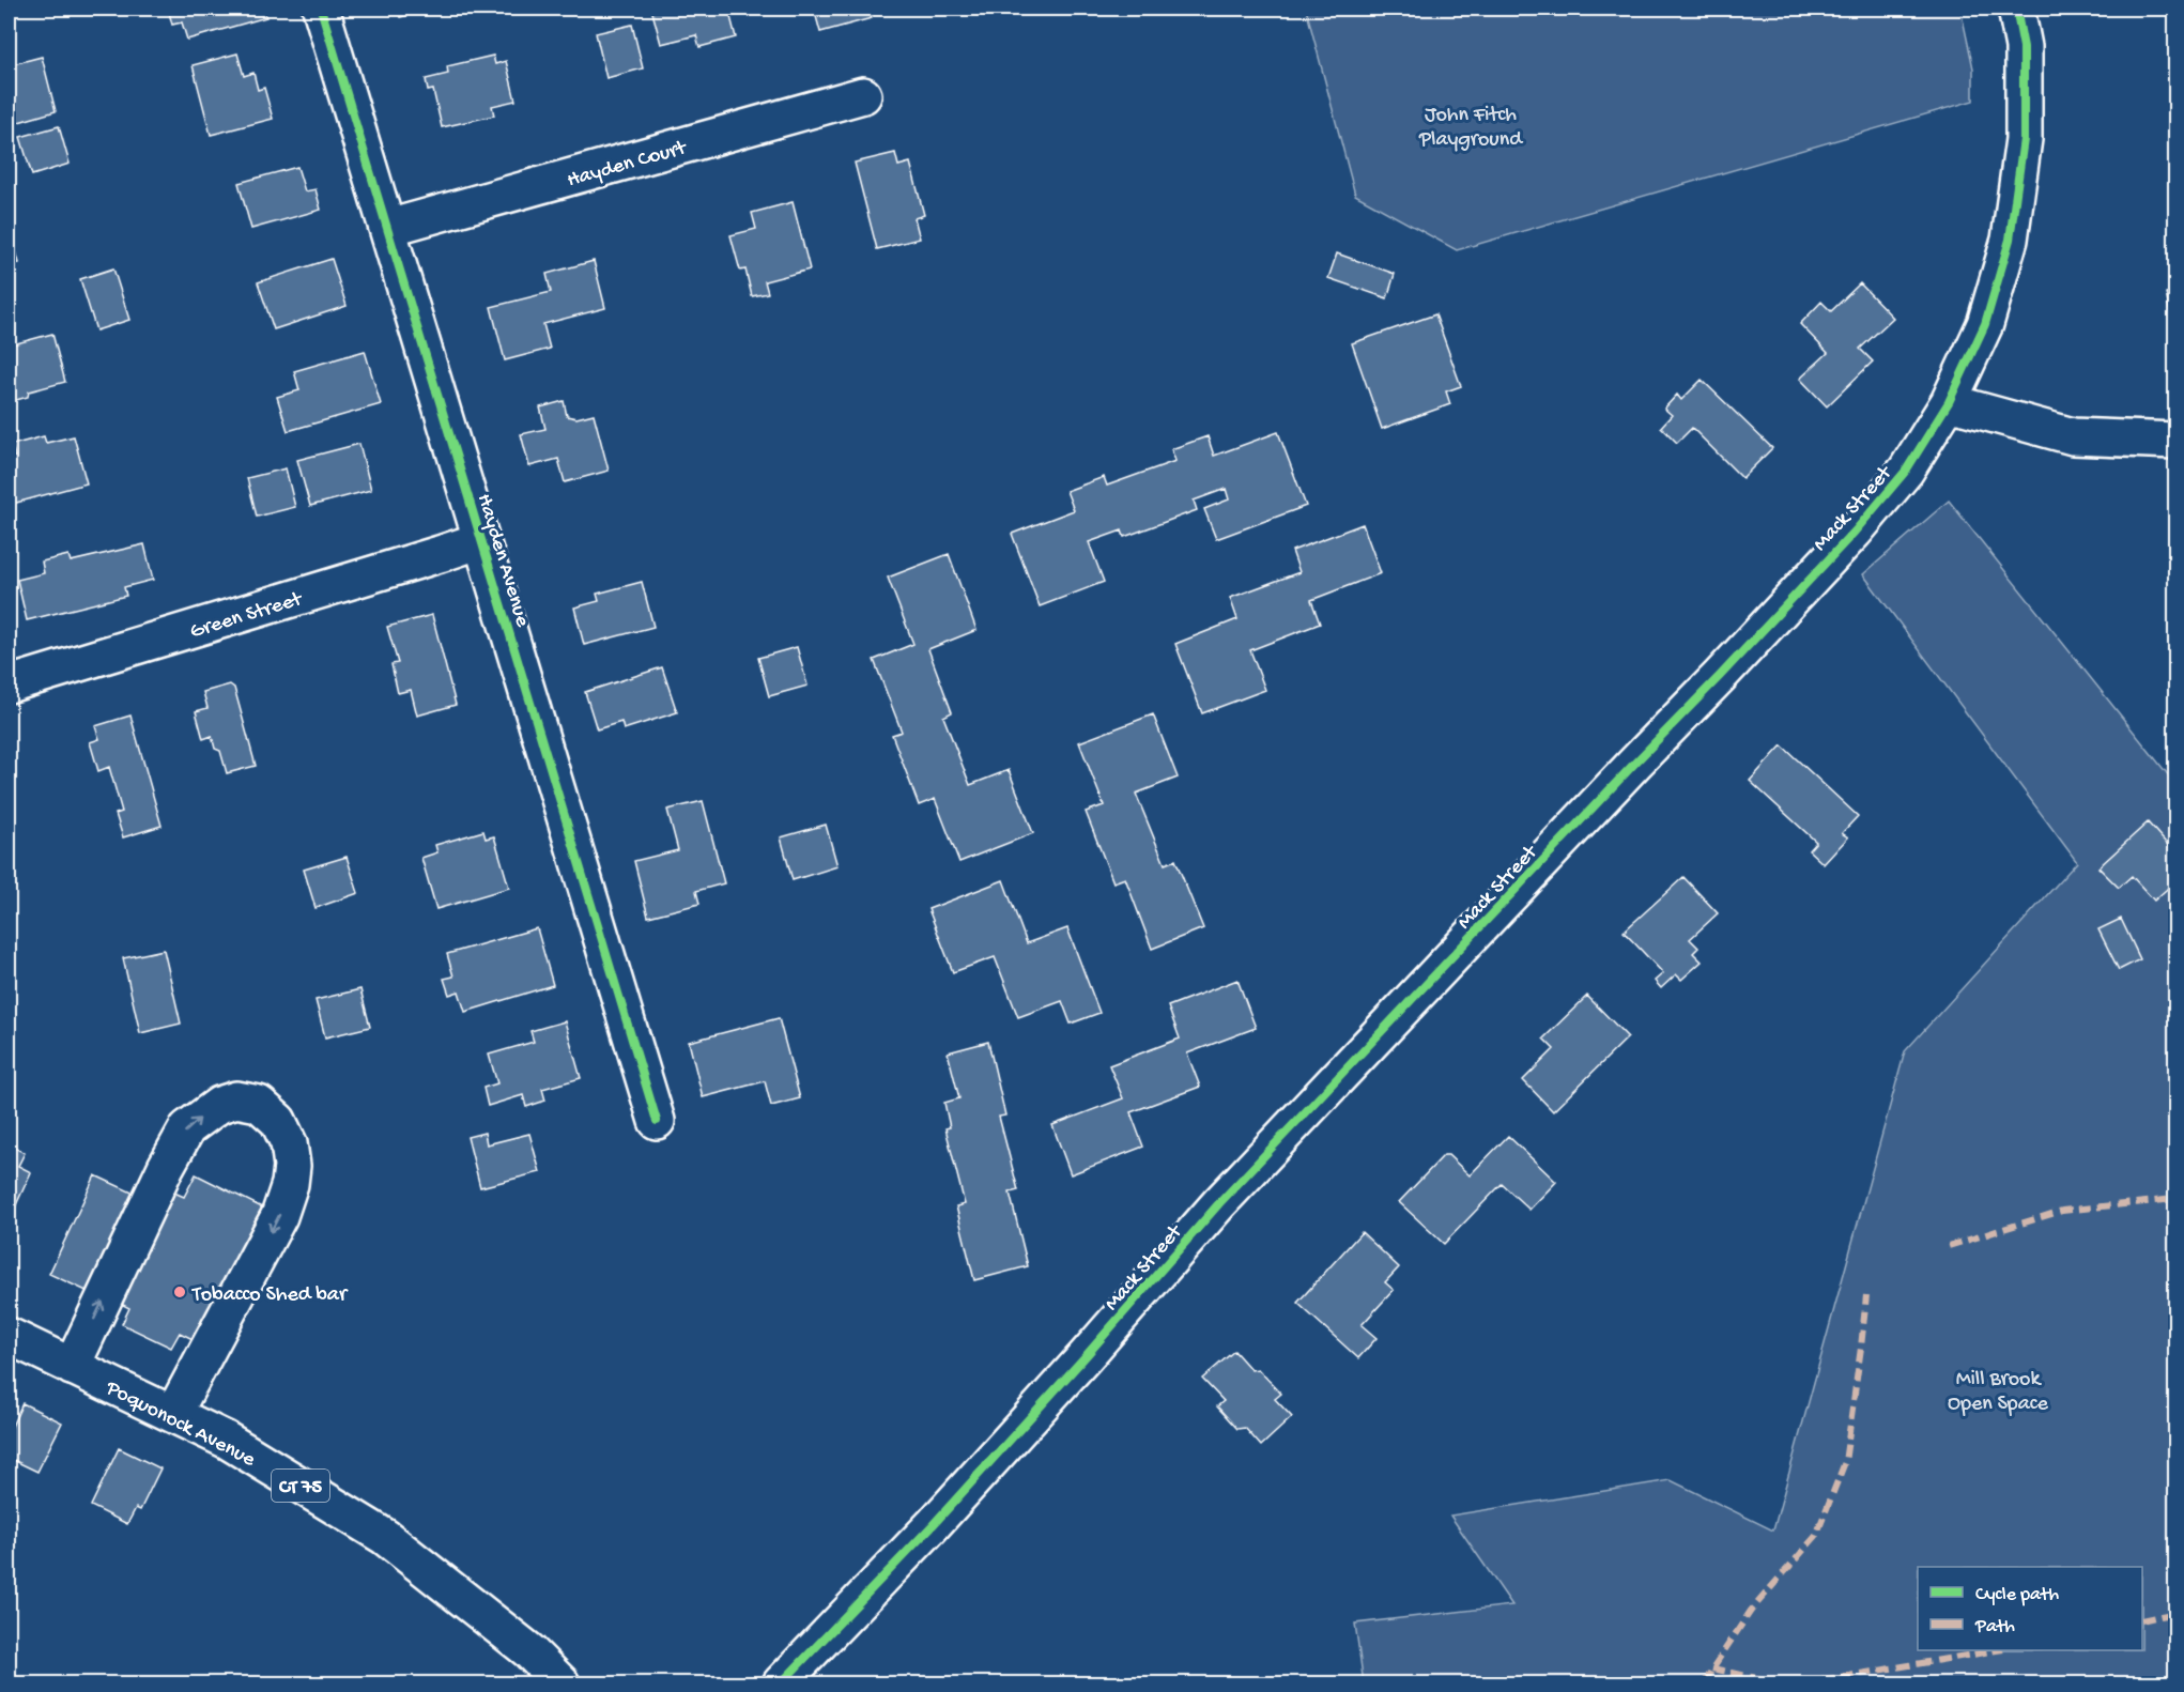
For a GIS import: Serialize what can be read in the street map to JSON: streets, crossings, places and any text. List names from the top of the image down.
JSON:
{
  "streets": {
    "street": [
      "Hayden Court",
      "Mack Street",
      "Hayden Avenue",
      "Green Street",
      "Poquonock Avenue",
      "CT 75"
    ]
  },
  "crossings": [
    ["Hayden Court", "Hayden Avenue"],
    ["Hayden Avenue", "Green Street"]
  ],
  "parks": ["John Fitch Playground", "Mill Brook Open Space"],
  "places": ["Tobacco Shed bar"],
  "legend": ["Cycle path", "Path"]
}
